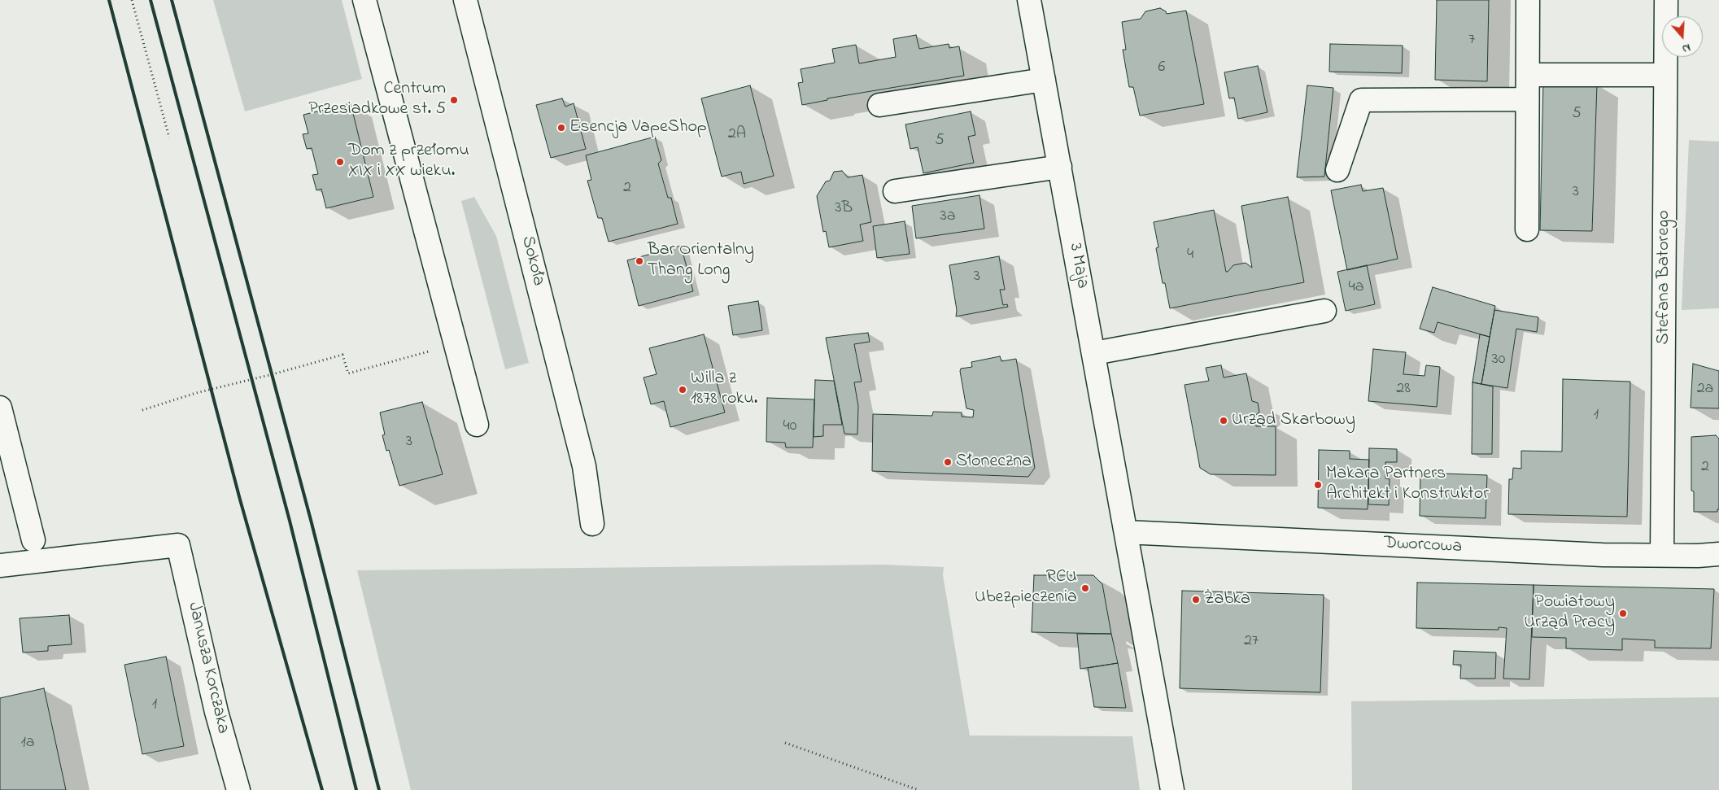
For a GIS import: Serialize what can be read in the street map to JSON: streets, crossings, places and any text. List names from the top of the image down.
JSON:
{
  "streets": {
    "street": [
      "Sokoła",
      "3 Maja",
      "Stefana Batorego",
      "Dworcowa",
      "Janusza Korczaka"
    ]
  },
  "crossings": [
    ["3 Maja", "Dworcowa"],
    ["Stefana Batorego", "Dworcowa"]
  ],
  "places": [
    "Centrum Przesiadkowe st. 5",
    "Esencja VapeShop",
    "Dom z przełomu XIX i XX wieku.",
    "Bar Orientalny Thang Long",
    "Willa z 1878 roku.",
    "Urząd Skarbowy",
    "Słoneczna",
    "Makara Partners Architekt i Konstruktor",
    "RCU Ubezpieczenia",
    "Żabka",
    "Powiatowy Urząd Pracy"
  ],
  "house_numbers": [
    "7",
    "6",
    "5",
    "2A",
    "5",
    "2",
    "3",
    "3B",
    "3a",
    "4",
    "3",
    "4a",
    "30",
    "28",
    "2a",
    "1",
    "40",
    "3",
    "2",
    "27",
    "1",
    "1a"
  ],
  "north": "bottom"
}
